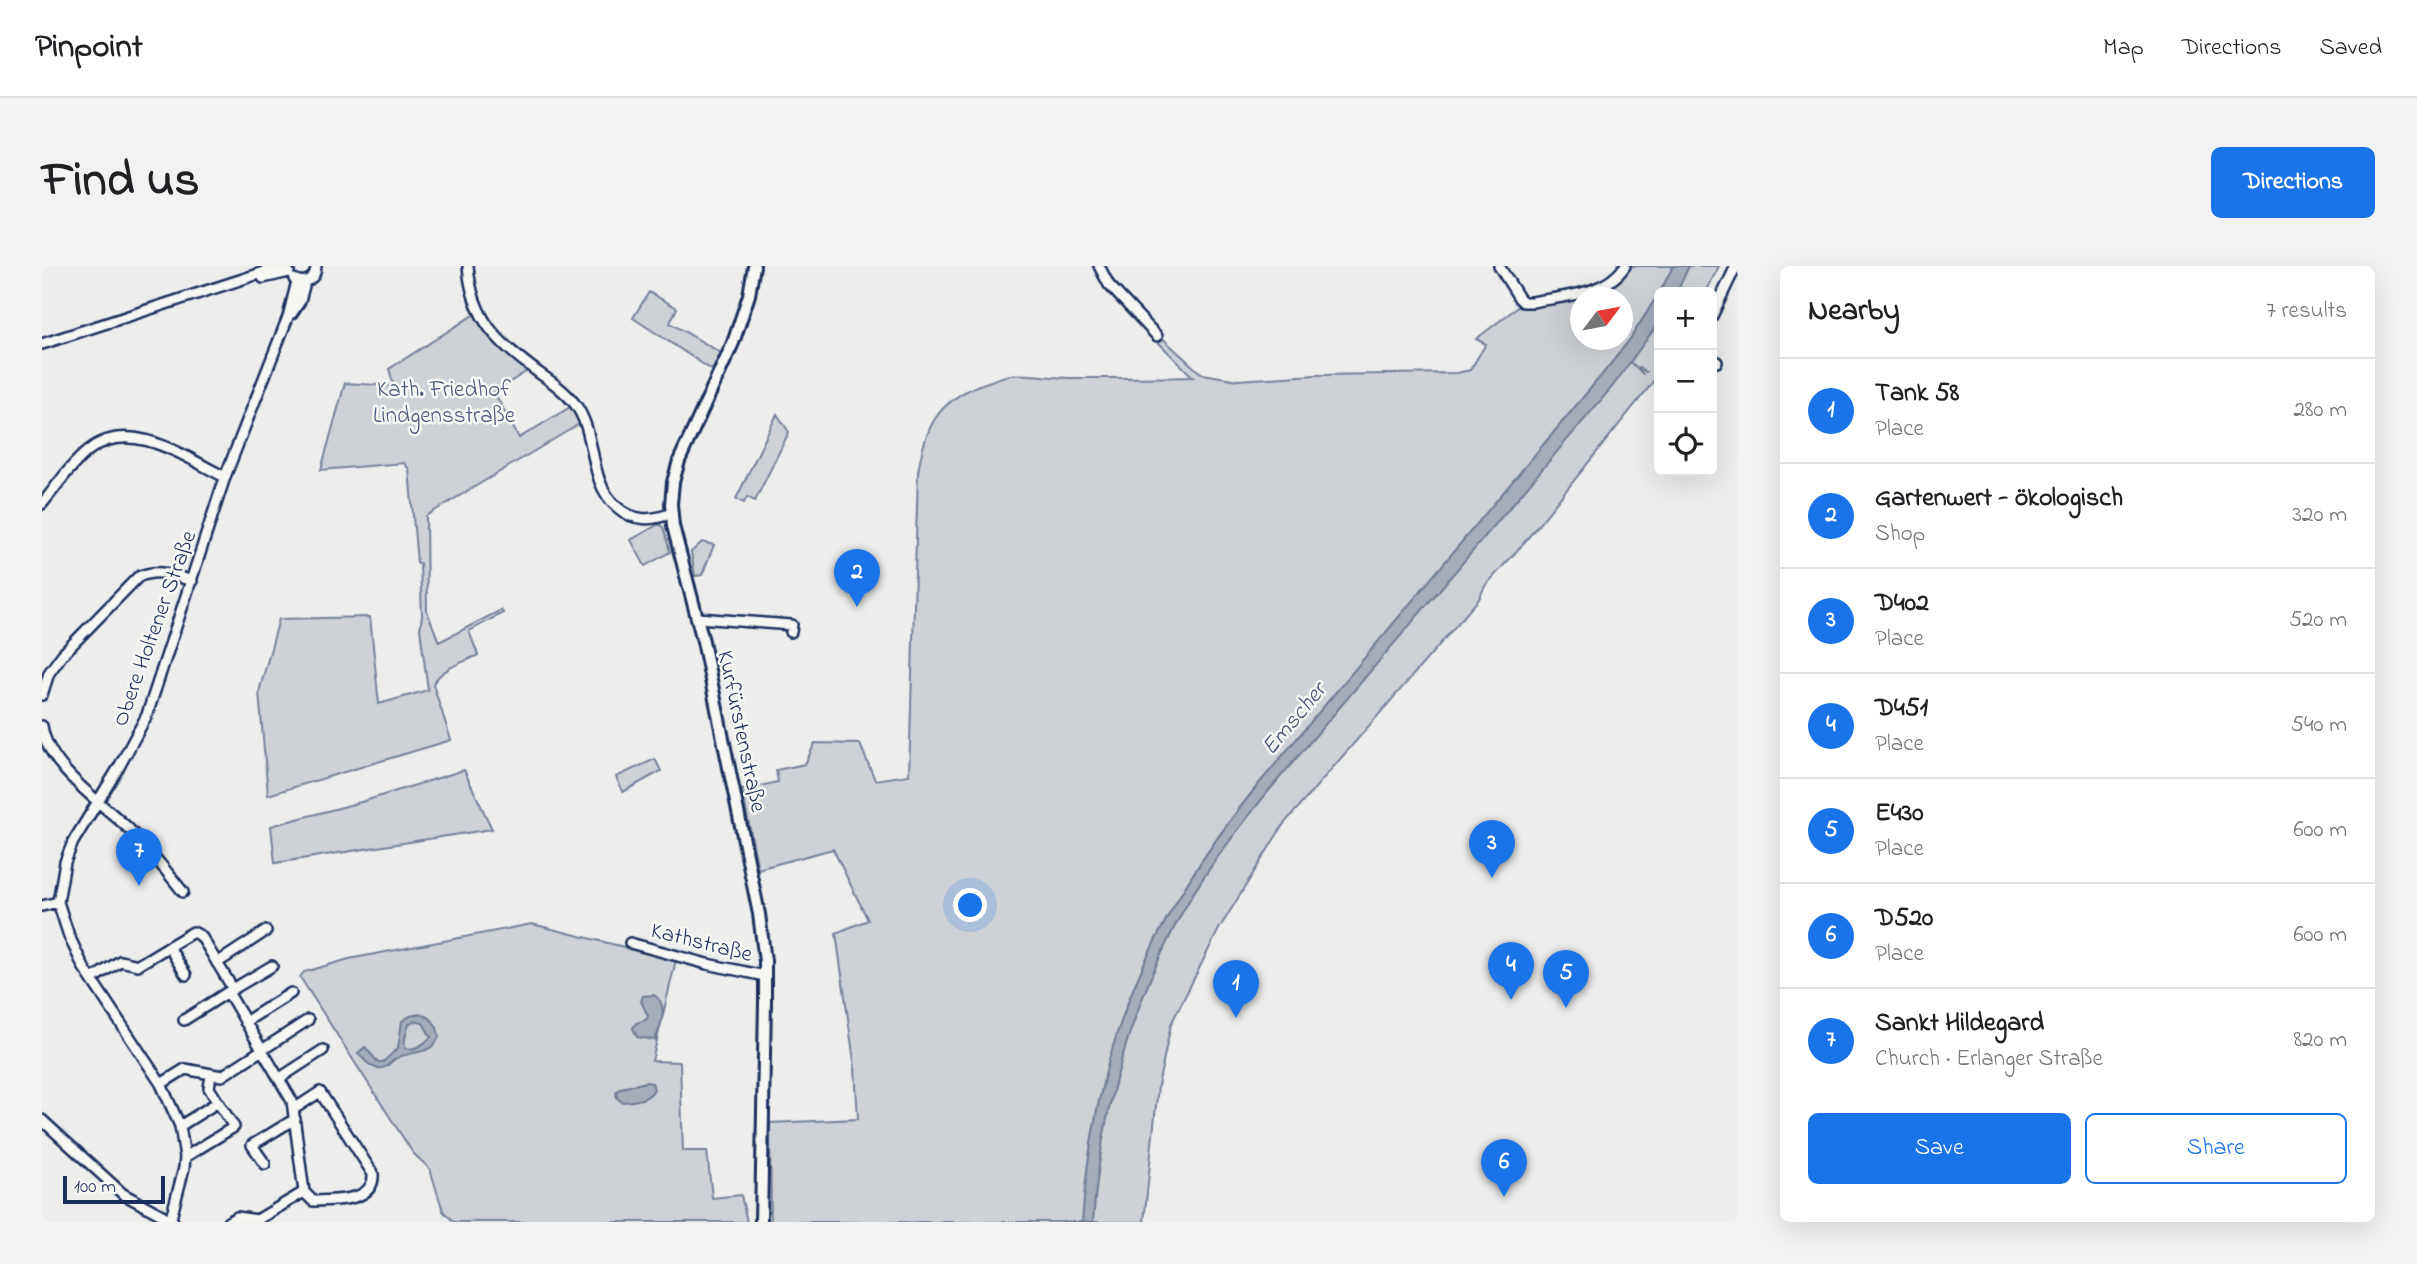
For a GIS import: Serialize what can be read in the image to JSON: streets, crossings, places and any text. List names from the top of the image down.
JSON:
{
  "streets": {
    "main road": ["Kurfürstenstraße"],
    "street": ["Obere Holtener Straße", "Kathstraße"]
  },
  "crossings": [
    ["Kurfürstenstraße", "Kathstraße"]
  ],
  "water": ["Emscher"],
  "parks": ["Kath. Friedhof Lindgensstraße"],
  "scale_bar": "100 m",
  "north": "top right",
  "page": {
    "header": "Pinpoint",
    "nav": ["Map", "Directions", "Saved"],
    "title": "Find us",
    "buttons": [
      "Directions",
      ["Save", "Share"]
    ],
    "heading": ["Nearby", "7 results"],
    "map_buttons": ["+", "−"],
    "list": [
      {
        "mark": "1",
        "name": "Tank 58",
        "note": "Place",
        "value": "280 m"
      },
      {
        "mark": "2",
        "name": "Gartenwert - ökologisch",
        "note": "Shop",
        "value": "320 m"
      },
      {
        "mark": "3",
        "name": "D402",
        "note": "Place",
        "value": "520 m"
      },
      {
        "mark": "4",
        "name": "D451",
        "note": "Place",
        "value": "540 m"
      },
      {
        "mark": "5",
        "name": "E430",
        "note": "Place",
        "value": "600 m"
      },
      {
        "mark": "6",
        "name": "D520",
        "note": "Place",
        "value": "600 m"
      },
      {
        "mark": "7",
        "name": "Sankt Hildegard",
        "note": "Church · Erlanger Straße",
        "value": "820 m"
      }
    ],
    "pins": [
      "2",
      "3",
      "7",
      "4",
      "5",
      "1",
      "6"
    ],
    "scale": "100 m"
  }
}
